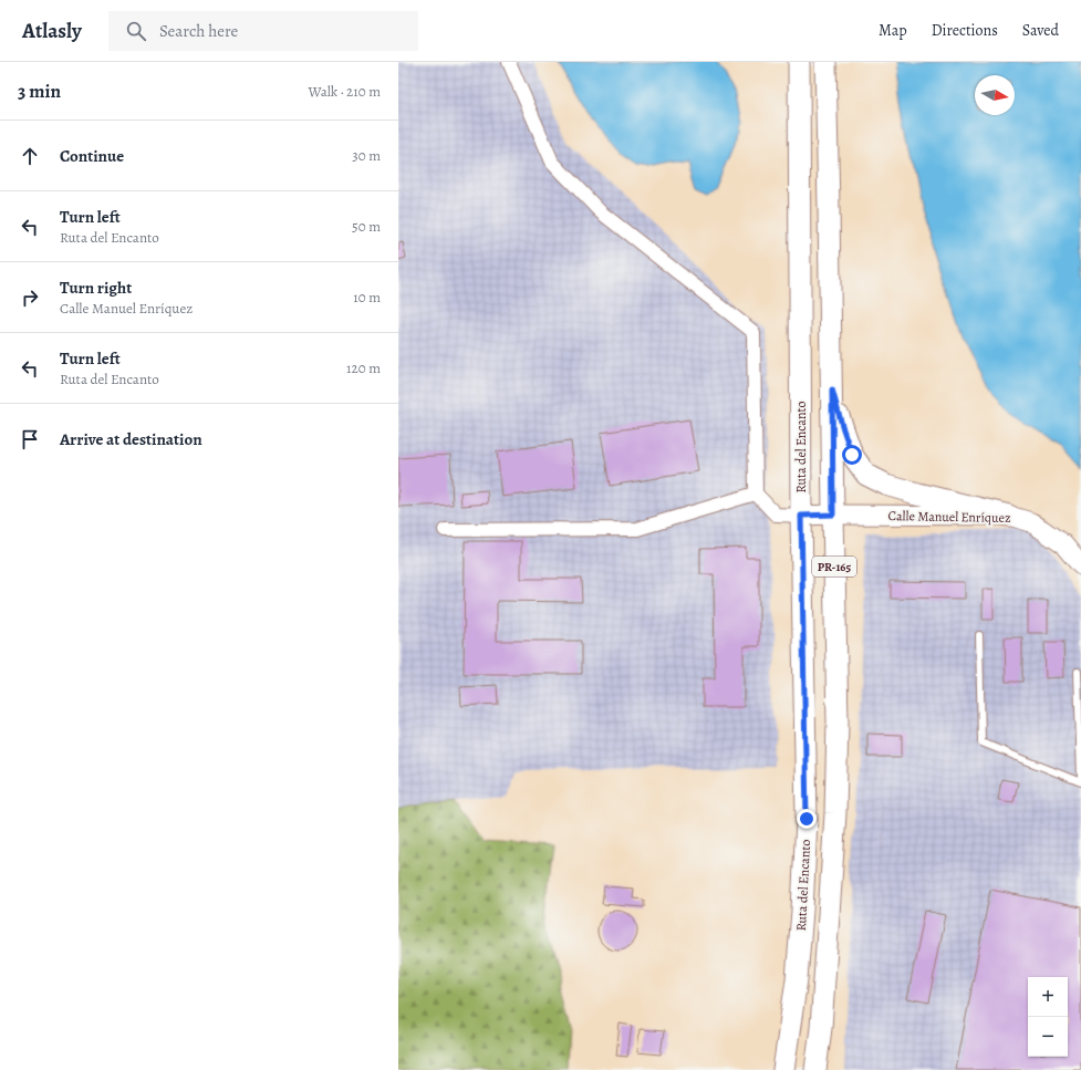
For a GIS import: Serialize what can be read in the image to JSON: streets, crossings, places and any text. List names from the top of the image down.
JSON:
{
  "streets": {
    "main road": ["Ruta del Encanto", "PR-165"],
    "street": ["Calle Manuel Enríquez"]
  },
  "crossings": [
    ["Ruta del Encanto", "Calle Manuel Enríquez"]
  ],
  "north": "right",
  "page": {
    "header": "Atlasly",
    "search": "Search here",
    "nav": ["Map", "Directions", "Saved"],
    "heading": ["3 min", "Walk · 210 m"],
    "list": [
      ["Continue", "30 m"],
      ["Turn left", "Ruta del Encanto", "50 m"],
      ["Turn right", "Calle Manuel Enríquez", "10 m"],
      ["Turn left", "Ruta del Encanto", "120 m"],
      "Arrive at destination"
    ],
    "map_buttons": ["+", "−"]
  }
}
